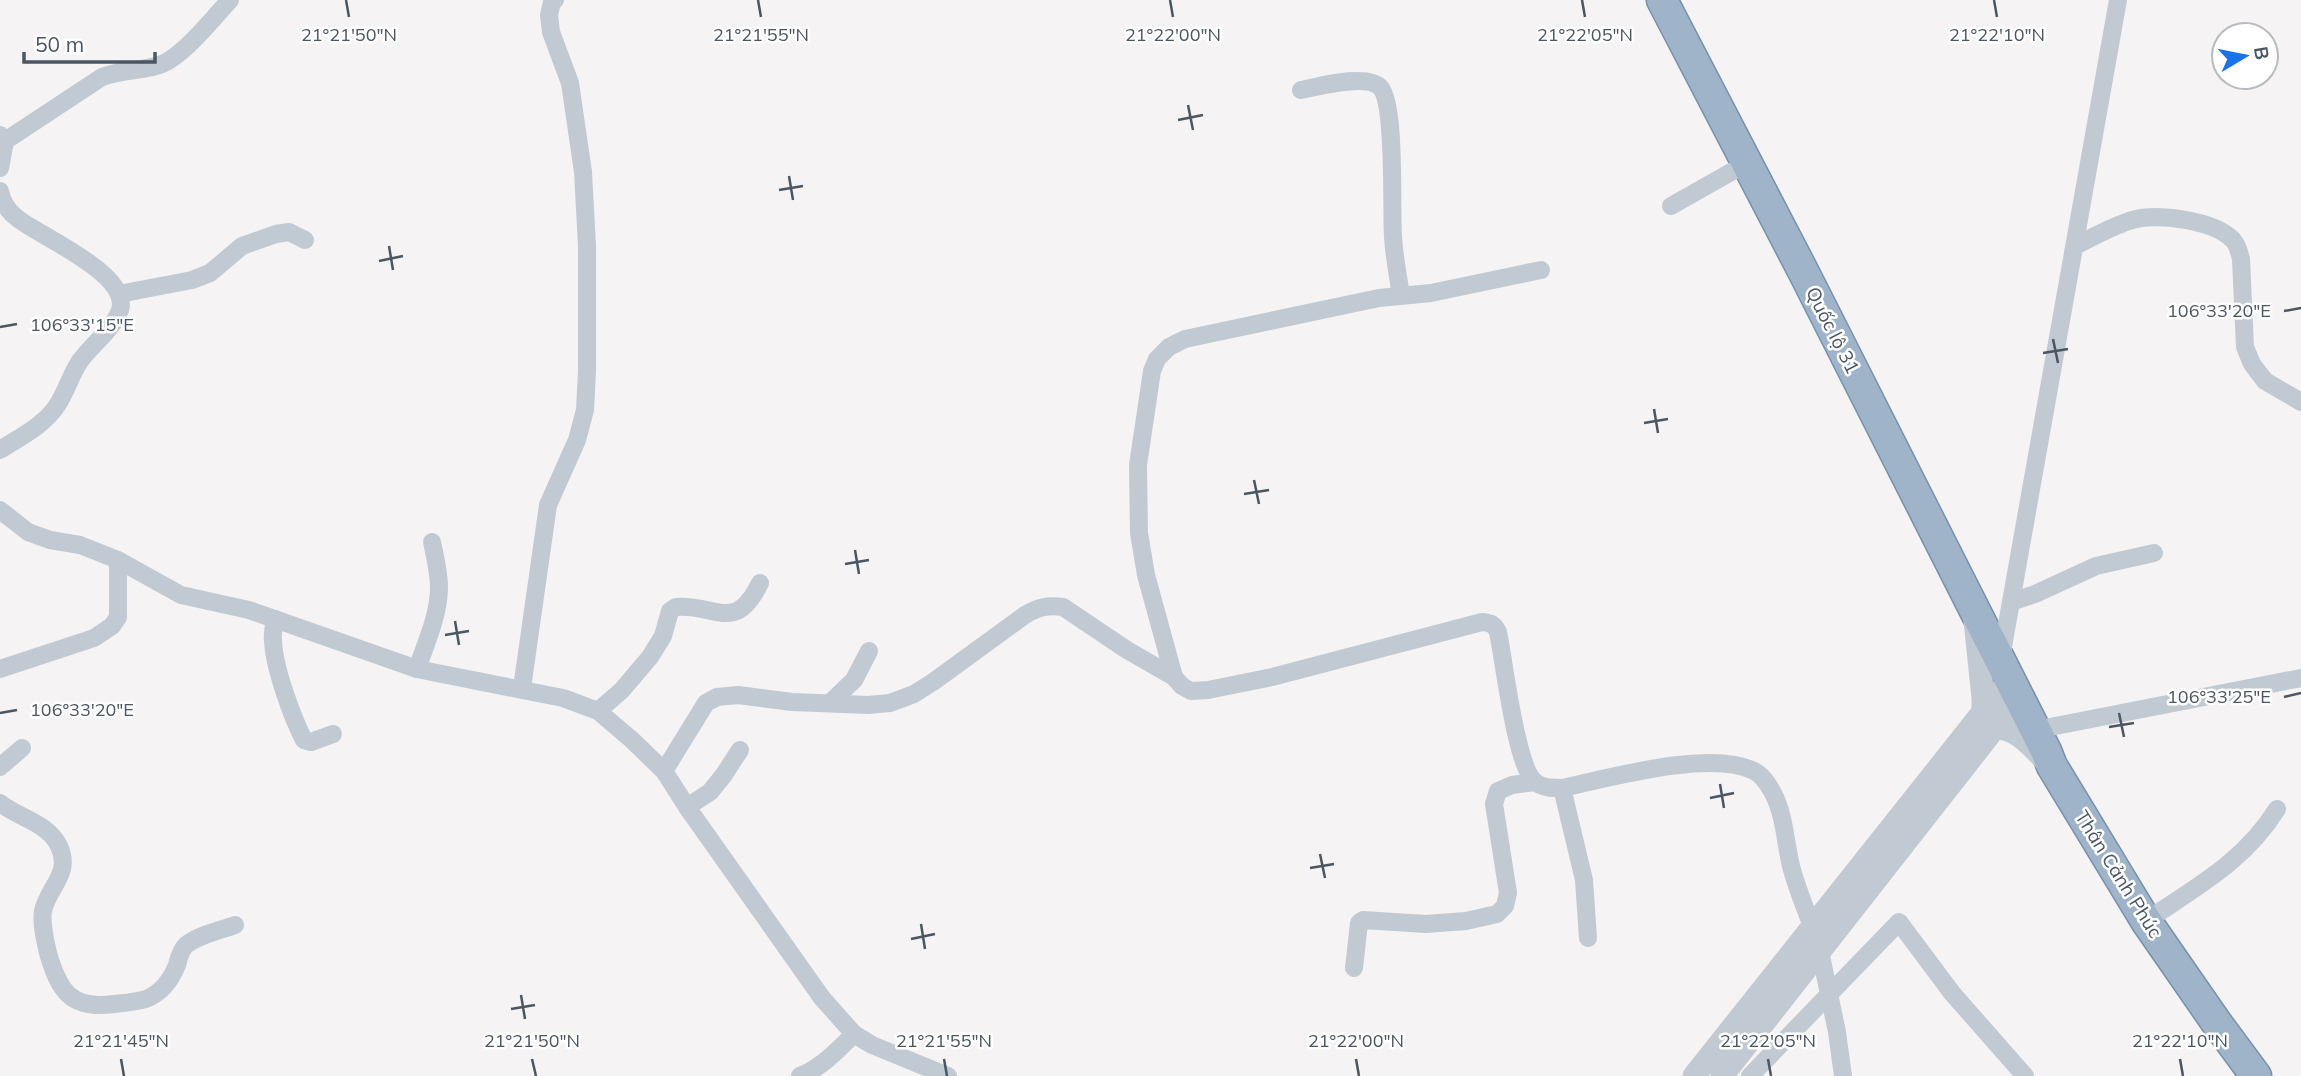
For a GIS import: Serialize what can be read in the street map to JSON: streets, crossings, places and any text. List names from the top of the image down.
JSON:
{
  "streets": {
    "highway": ["Quốc lộ 31", "Thân Cảnh Phúc"]
  },
  "crossings": [
    ["Quốc lộ 31", "Thân Cảnh Phúc"]
  ],
  "scale_bar": "50 m",
  "north": "right",
  "coordinates": [
    "21°22'10\"N",
    "21°21'50\"N",
    "21°21'55\"N",
    "21°22'00\"N",
    "21°22'05\"N",
    "106°33'20\"E",
    "106°33'15\"E",
    "106°33'25\"E",
    "21°21'45\"N"
  ]
}
